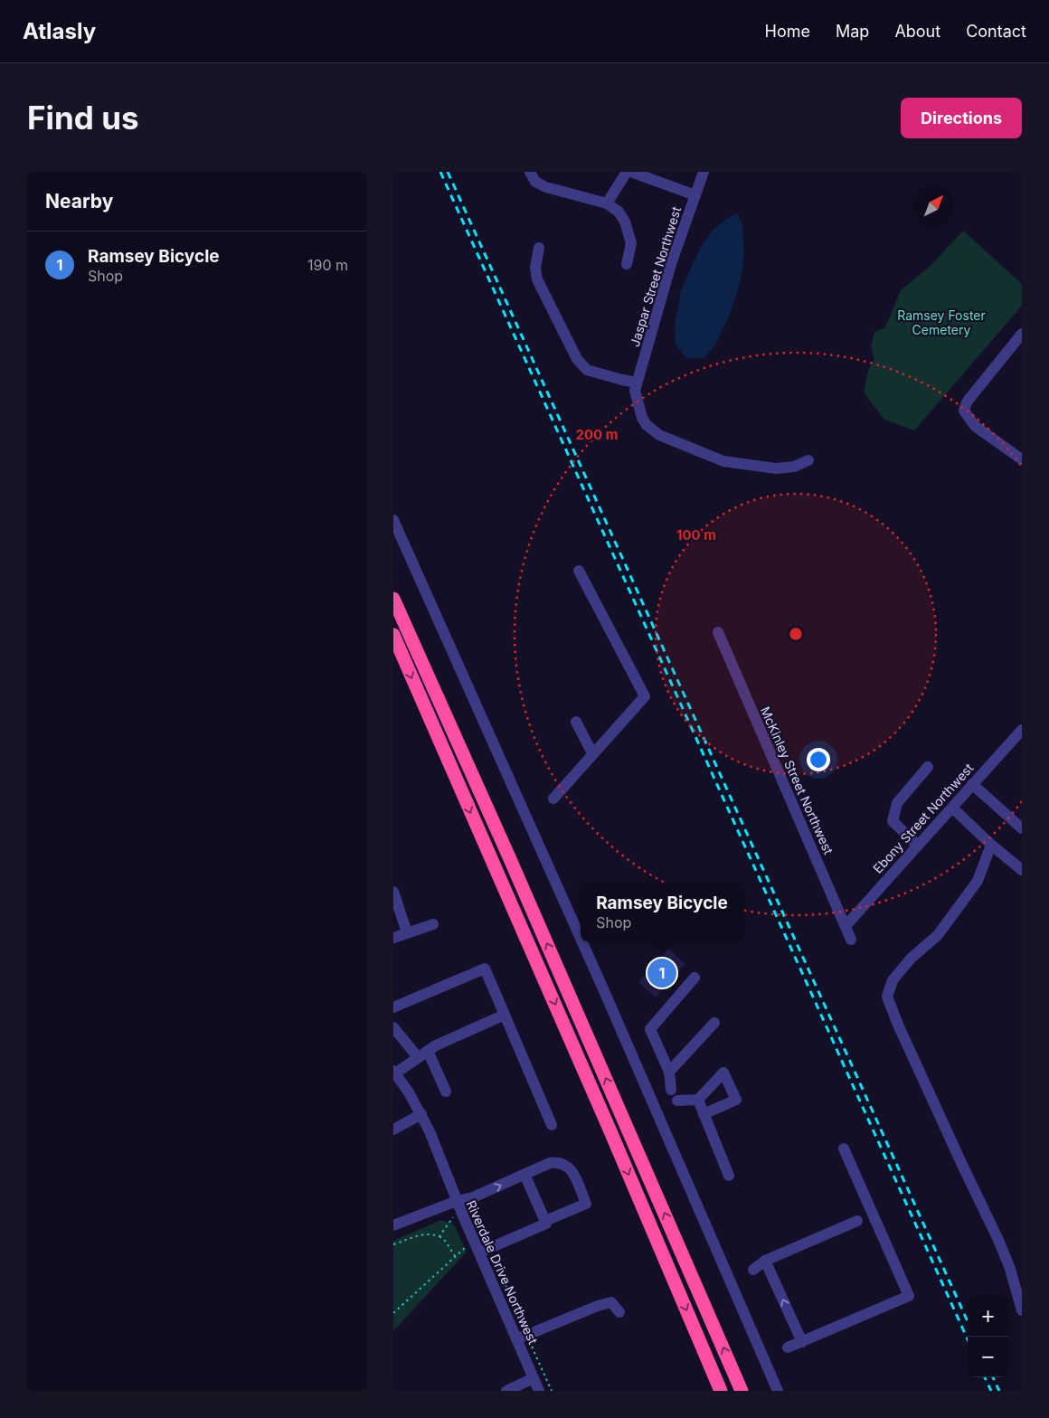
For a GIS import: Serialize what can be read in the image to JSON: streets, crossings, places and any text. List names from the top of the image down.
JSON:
{
  "streets": {
    "street": [
      "Jaspar Street Northwest",
      "McKinley Street Northwest",
      "Ebony Street Northwest",
      "Riverdale Drive Northwest"
    ]
  },
  "crossings": [
    ["McKinley Street Northwest", "Ebony Street Northwest"]
  ],
  "parks": ["Ramsey Foster Cemetery"],
  "north": "top right",
  "page": {
    "header": "Atlasly",
    "nav": [
      "Home",
      "Map",
      "About",
      "Contact"
    ],
    "buttons": "Directions",
    "title": "Find us",
    "heading": "Nearby",
    "list": [
      {
        "mark": "1",
        "name": "Ramsey Bicycle",
        "note": "Shop",
        "value": "190 m"
      }
    ],
    "popup": ["Ramsey Bicycle", "Shop"],
    "pins": "1",
    "map_buttons": ["+", "−"]
  },
  "rings": ["200 m", "100 m"]
}
